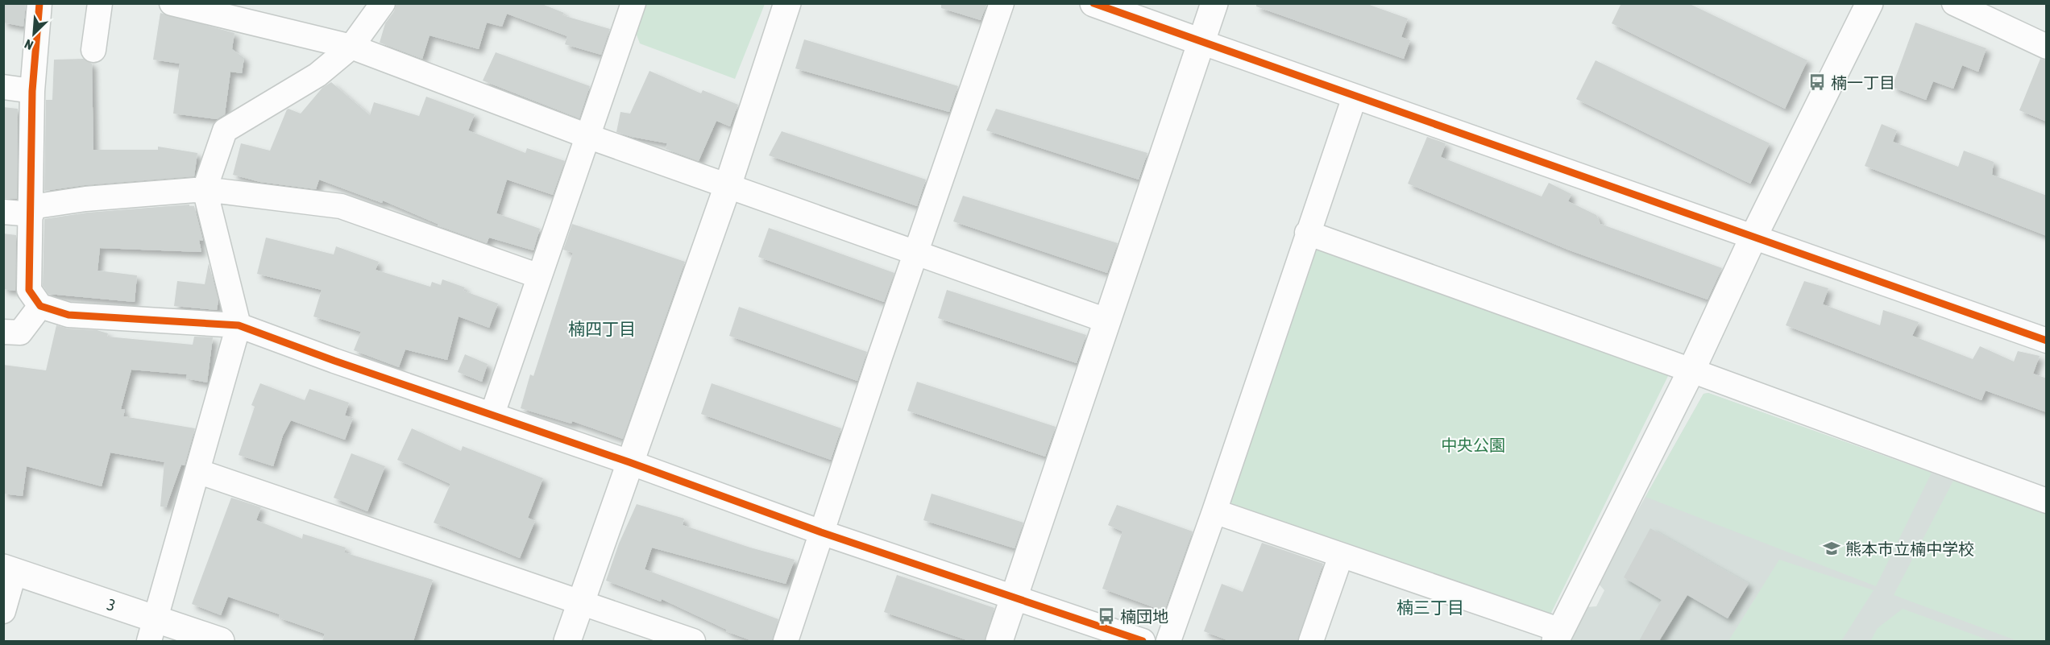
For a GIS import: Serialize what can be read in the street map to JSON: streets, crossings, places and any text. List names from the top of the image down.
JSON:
{
  "streets": {
    "street": ["3"]
  },
  "districts": ["楠四丁目", "楠三丁目"],
  "parks": ["中央公園"],
  "places": {
    "bus stop": ["楠一丁目", "楠団地"],
    "school or university": ["熊本市立楠中学校"]
  },
  "north": "bottom left"
}
